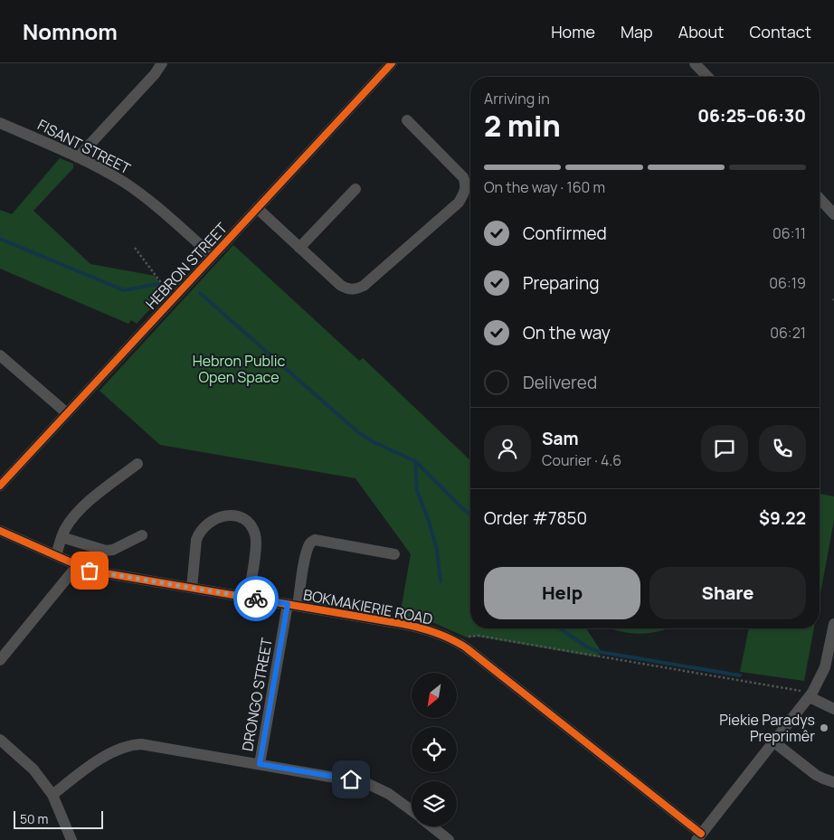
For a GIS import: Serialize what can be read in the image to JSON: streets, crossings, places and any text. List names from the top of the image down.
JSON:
{
  "streets": {
    "street": [
      "FISANT STREET",
      "HEBRON STREET",
      "BOKMAKIERIE ROAD",
      "DRONGO STREET"
    ]
  },
  "crossings": [
    ["FISANT STREET", "HEBRON STREET"],
    ["BOKMAKIERIE ROAD", "DRONGO STREET"]
  ],
  "parks": ["Hebron Public Open Space"],
  "places": ["Piekie Paradys Preprimêr"],
  "scale_bar": "50 m",
  "north": "bottom left",
  "page": {
    "header": "Nomnom",
    "nav": [
      "Home",
      "Map",
      "About",
      "Contact"
    ],
    "heading": ["2 min", "Arriving in", "06:25–06:30"],
    "panel": [
      "Sam",
      "Courier · 4.6",
      "Order #7850",
      "$9.22"
    ],
    "bar": "On the way · 160 m",
    "list": [
      ["Confirmed", "06:11"],
      ["Preparing", "06:19"],
      ["On the way", "06:21"],
      "Delivered"
    ],
    "buttons": ["Help", "Share"],
    "scale": "50 m"
  }
}
